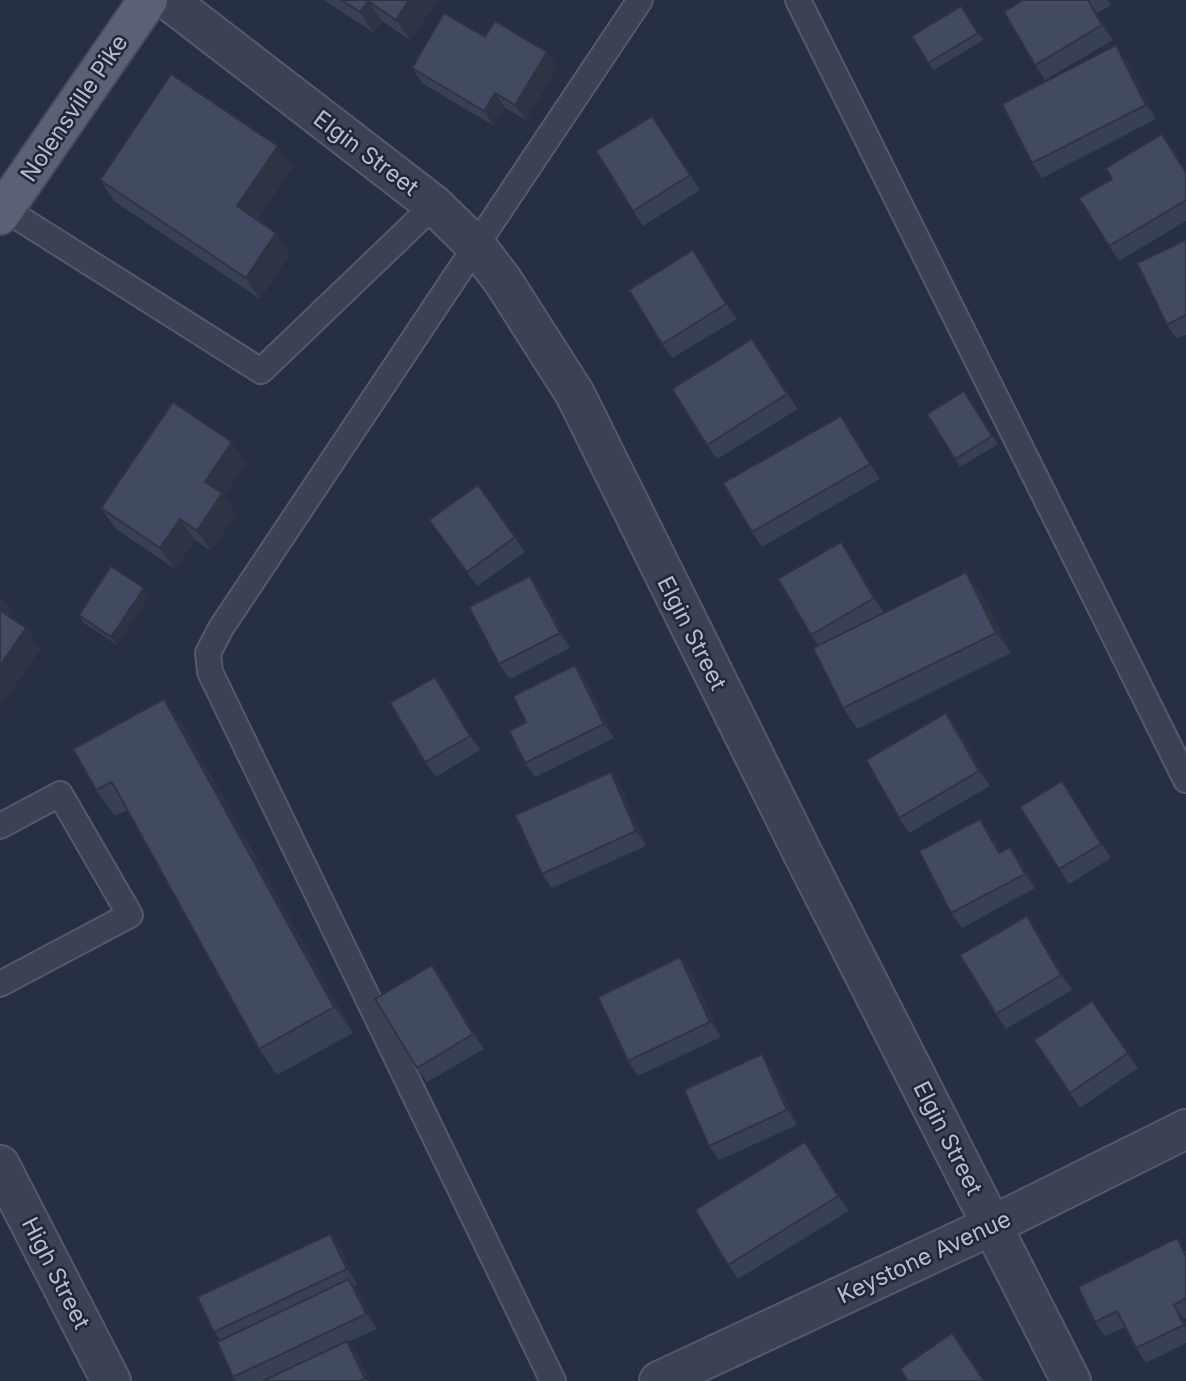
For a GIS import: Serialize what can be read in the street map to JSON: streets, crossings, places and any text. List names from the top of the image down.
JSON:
{
  "streets": {
    "main road": ["Nolensville Pike"],
    "street": ["Elgin Street", "Keystone Avenue", "High Street"]
  },
  "crossings": [
    ["Elgin Street", "Keystone Avenue"]
  ]
}
